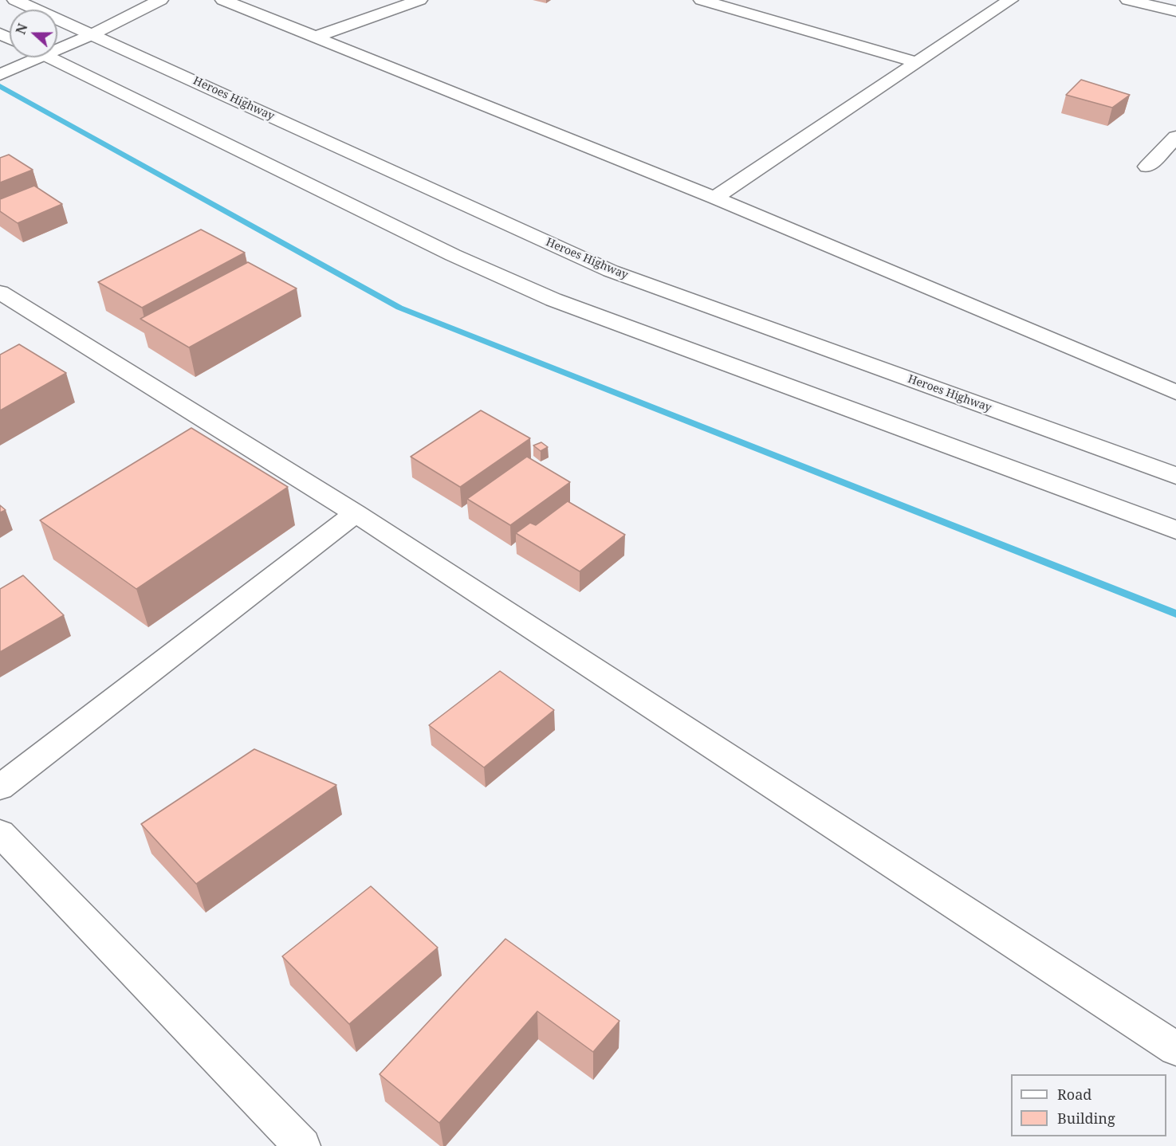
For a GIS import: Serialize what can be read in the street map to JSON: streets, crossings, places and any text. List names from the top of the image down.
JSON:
{
  "streets": {
    "street": ["Heroes Highway"]
  },
  "legend": ["Road", "Building"],
  "north": "left"
}
